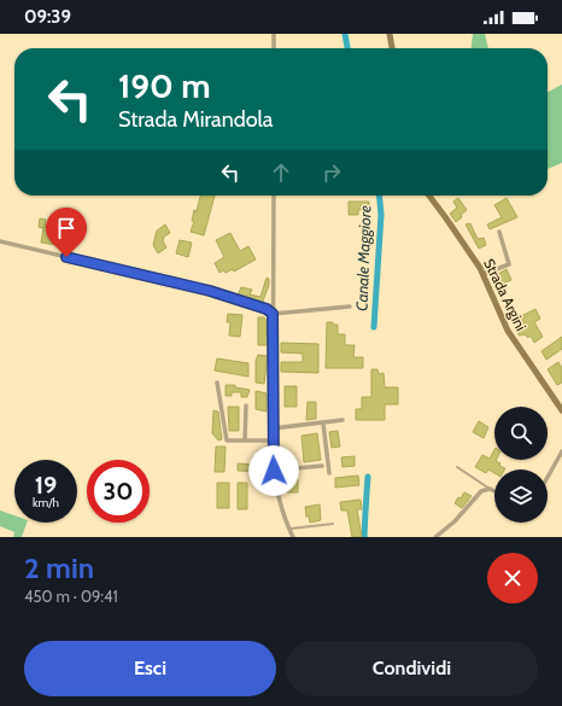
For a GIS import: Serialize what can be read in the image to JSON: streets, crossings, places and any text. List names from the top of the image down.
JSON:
{
  "streets": {
    "main road": ["Strada Argini"]
  },
  "water": ["Canale Maggiore"],
  "page": {
    "status": "09:39",
    "turn": ["190 m", "Strada Mirandola"],
    "speed": "19 km/h",
    "limit": "30",
    "heading": ["2 min", "450 m · 09:41"],
    "buttons": ["Esci", "Condividi"]
  }
}
